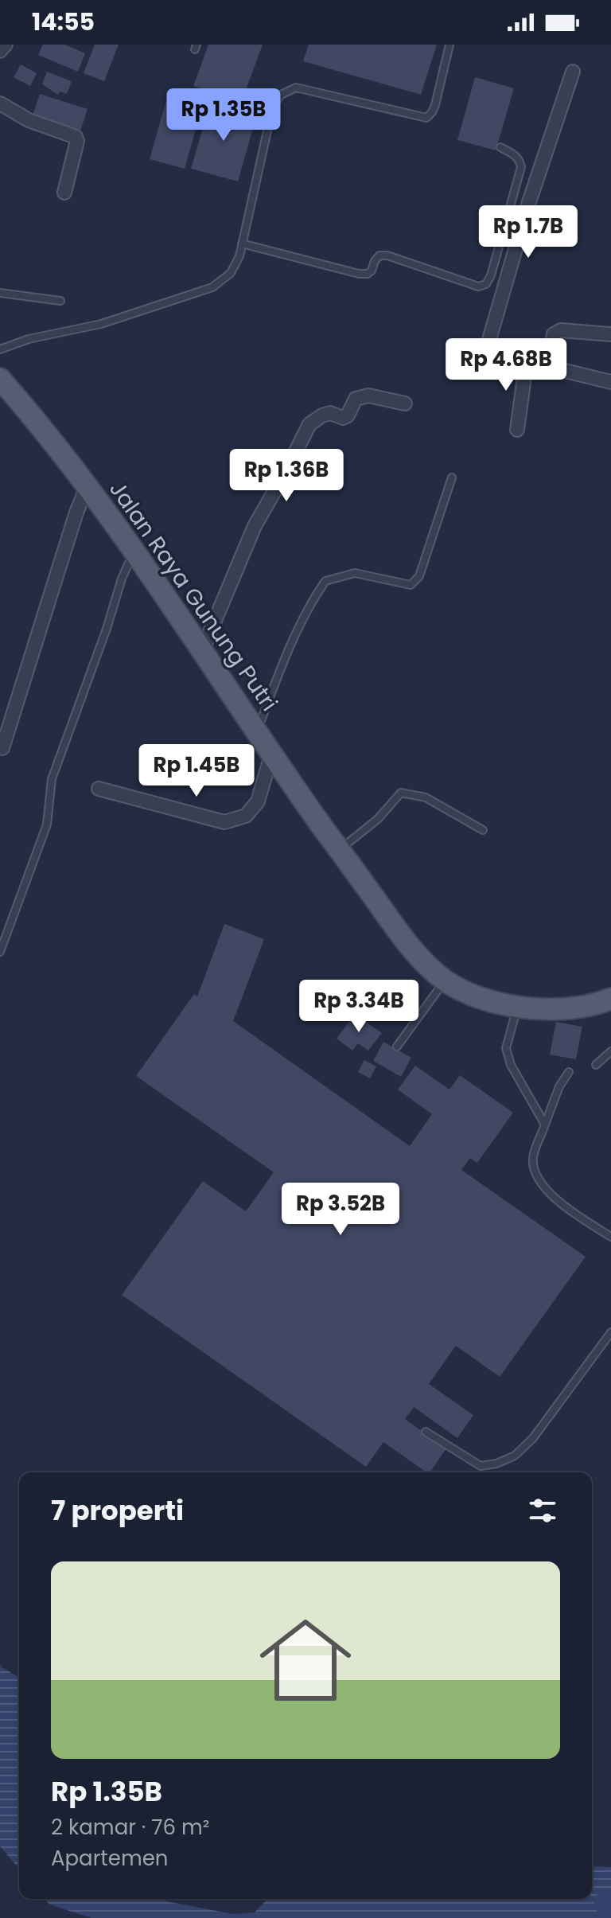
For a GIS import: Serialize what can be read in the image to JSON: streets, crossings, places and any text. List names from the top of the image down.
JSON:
{
  "streets": {
    "main road": ["Jalan Raya Gunung Putri"]
  },
  "page": {
    "status": "14:55",
    "price": [
      "Rp 1.35B",
      "Rp 1.7B",
      "Rp 4.68B",
      "Rp 1.36B",
      "Rp 1.45B",
      "Rp 3.34B",
      "Rp 3.52B"
    ],
    "heading": "7 properti",
    "list": [
      {
        "name": "Rp 1.35B",
        "note": "2 kamar · 76 m² · Apartemen"
      }
    ]
  }
}
